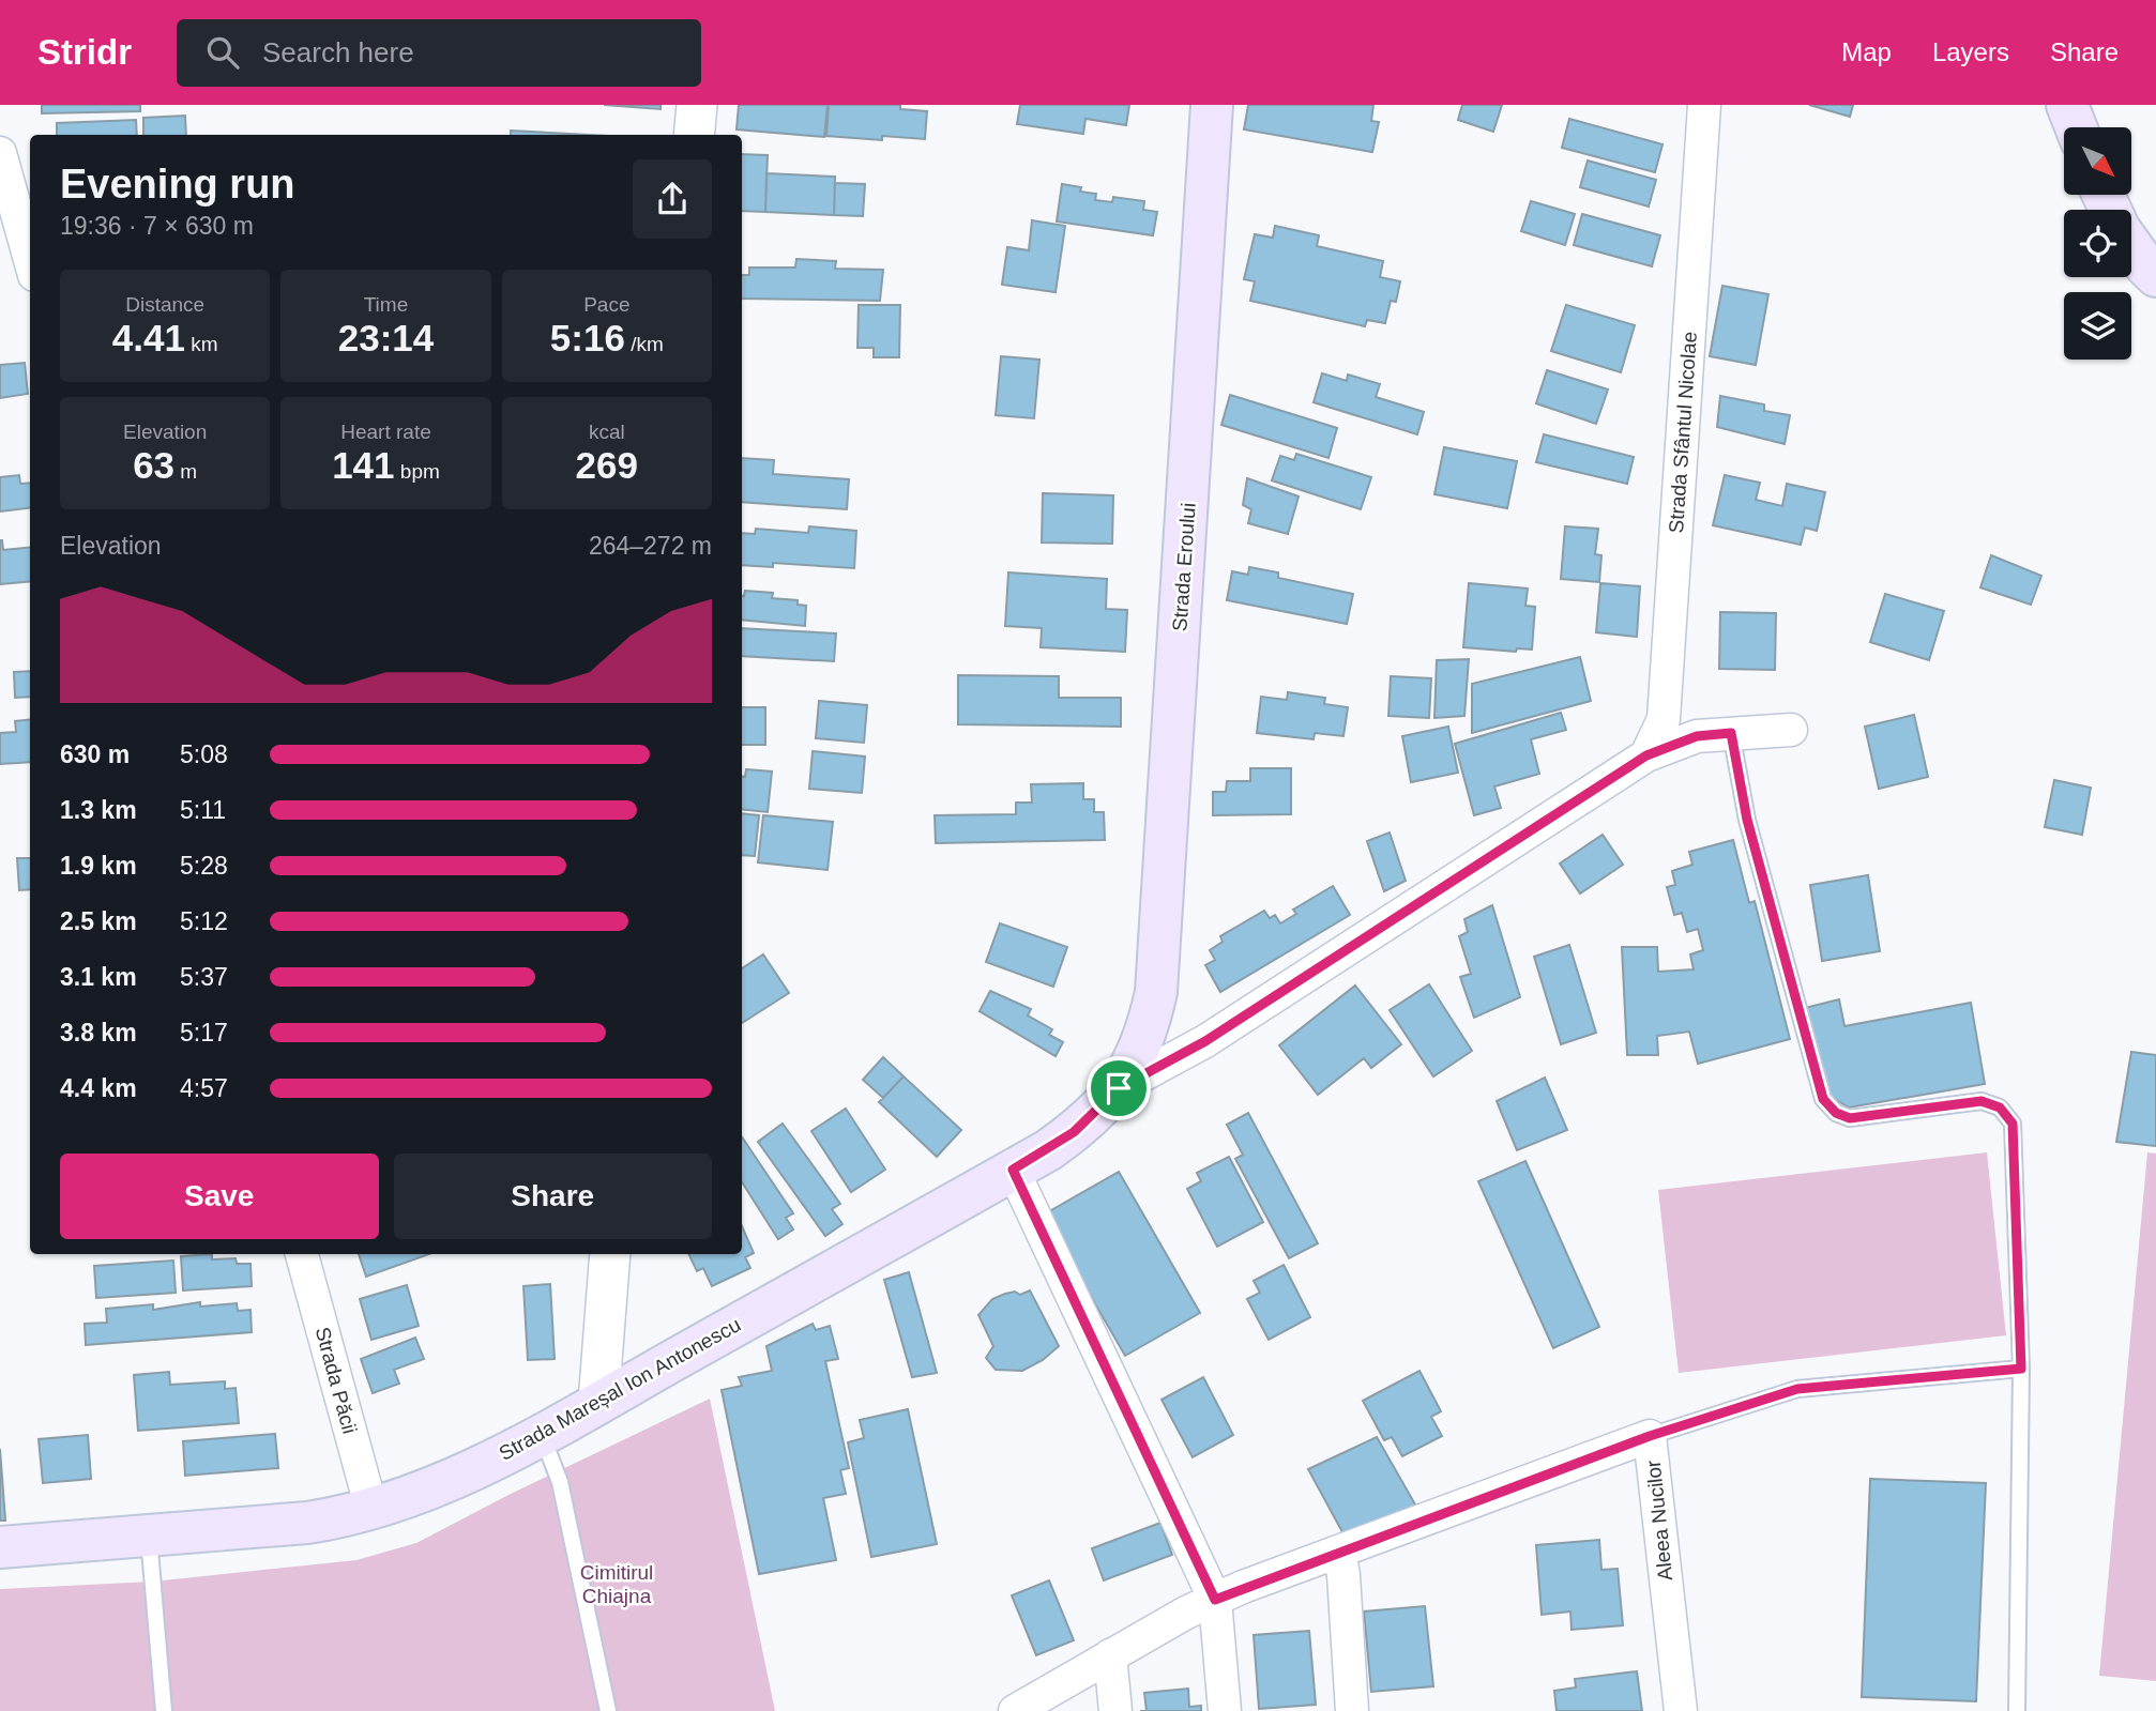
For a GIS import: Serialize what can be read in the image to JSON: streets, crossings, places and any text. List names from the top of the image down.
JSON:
{
  "streets": {
    "main road": ["Strada Eroului", "Strada Mareșal Ion Antonescu"],
    "street": ["Strada Sfântul Nicolae", "Strada Păcii", "Aleea Nucilor"]
  },
  "crossings": [
    ["Strada Eroului", "Strada Mareșal Ion Antonescu"],
    ["Strada Păcii", "Strada Mareșal Ion Antonescu"]
  ],
  "parks": ["Cimitirul Chiajna"],
  "north": "bottom right",
  "page": {
    "header": "Stridr",
    "search": "Search here",
    "nav": ["Map", "Layers", "Share"],
    "heading": ["Evening run", "19:36 · 7 × 630 m"],
    "stats": [
      ["Distance", "4.41 km"],
      ["Time", "23:14"],
      ["Pace", "5:16 /km"],
      ["Elevation", "63 m"],
      ["Heart rate", "141 bpm"],
      ["kcal", "269"]
    ],
    "chart": ["Elevation", "264–272 m"],
    "list": [
      {
        "name": "630 m",
        "note": "5:08"
      },
      {
        "name": "1.3 km",
        "note": "5:11"
      },
      {
        "name": "1.9 km",
        "note": "5:28"
      },
      {
        "name": "2.5 km",
        "note": "5:12"
      },
      {
        "name": "3.1 km",
        "note": "5:37"
      },
      {
        "name": "3.8 km",
        "note": "5:17"
      },
      {
        "name": "4.4 km",
        "note": "4:57"
      }
    ],
    "buttons": ["Save", "Share"]
  }
}
